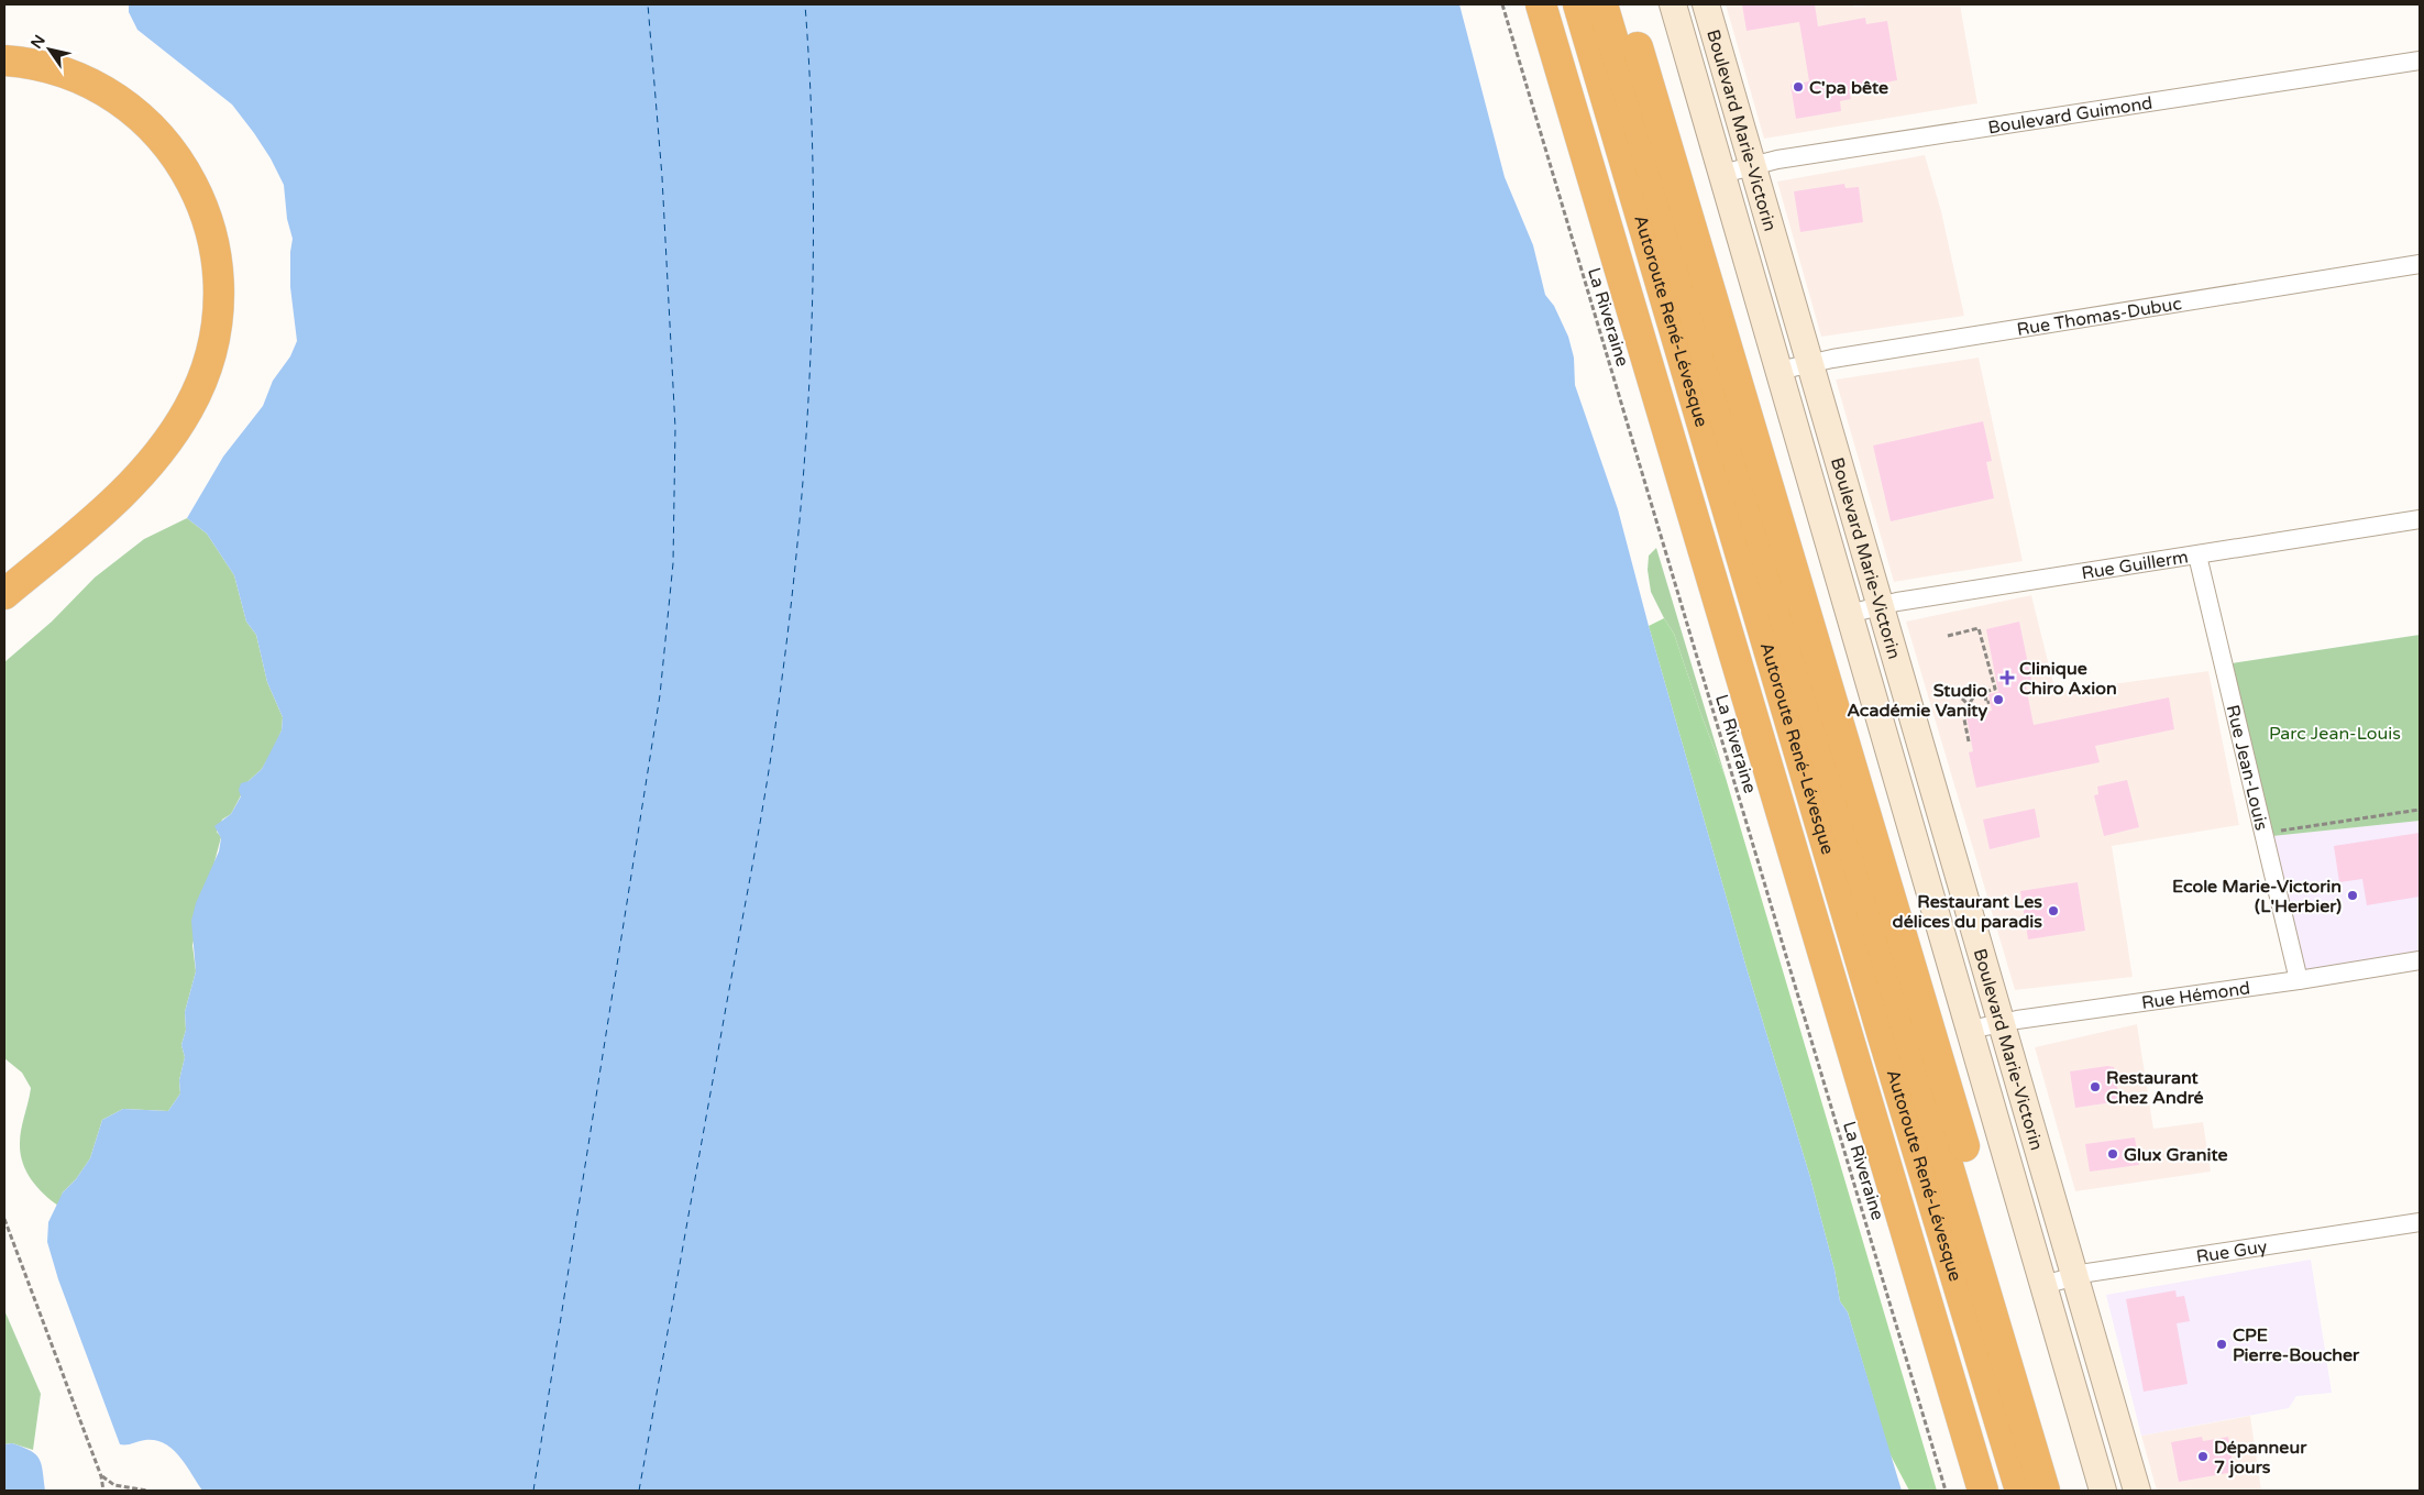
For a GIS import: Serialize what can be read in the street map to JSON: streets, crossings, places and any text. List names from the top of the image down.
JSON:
{
  "streets": {
    "highway": ["Autoroute René-Lévesque"],
    "street": [
      "Boulevard Guimond",
      "Boulevard Marie-Victorin",
      "Rue Thomas-Dubuc",
      "Rue Guillerm",
      "Rue Jean-Louis",
      "Rue Hémond",
      "Rue Guy"
    ],
    "path": ["La Riveraine"]
  },
  "crossings": [
    ["Boulevard Guimond", "Boulevard Marie-Victorin"],
    ["Boulevard Marie-Victorin", "Rue Thomas-Dubuc"],
    ["Boulevard Marie-Victorin", "Rue Guillerm"],
    ["Boulevard Marie-Victorin", "Rue Hémond"],
    ["Boulevard Marie-Victorin", "Rue Guy"],
    ["Rue Guillerm", "Rue Jean-Louis"],
    ["Rue Jean-Louis", "Rue Hémond"]
  ],
  "parks": ["Parc Jean-Louis"],
  "places": {
    "other": [
      "C'pa bête",
      "Studio Académie Vanity",
      "Ecole Marie-Victorin (L'Herbier)",
      "Restaurant Les délices du paradis",
      "Restaurant Chez André",
      "Glux Granite",
      "CPE Pierre-Boucher",
      "Dépanneur 7 jours"
    ],
    "health": ["Clinique Chiro Axion"]
  },
  "north": "top left"
}
